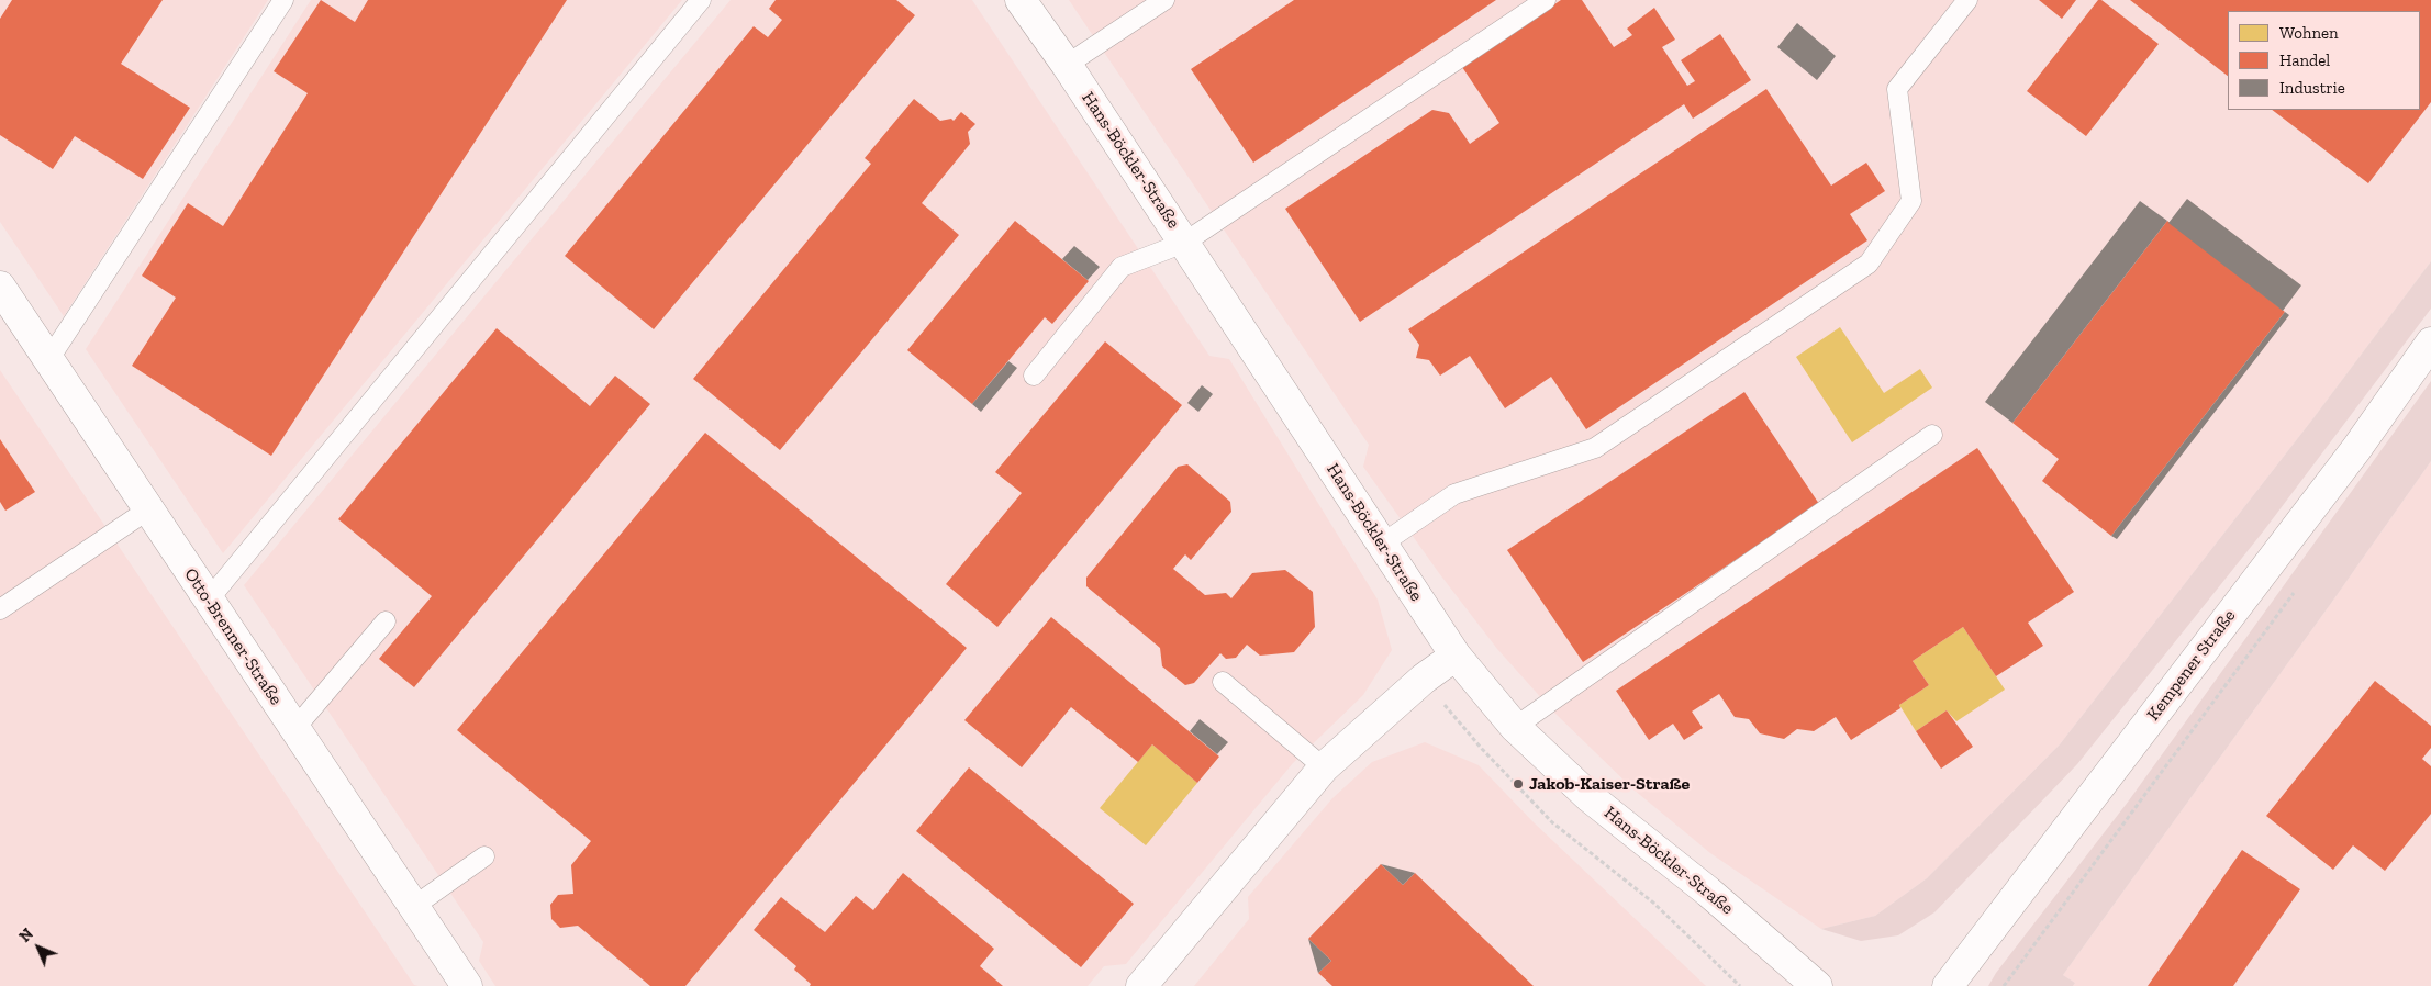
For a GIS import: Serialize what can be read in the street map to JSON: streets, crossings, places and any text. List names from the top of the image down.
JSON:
{
  "streets": {
    "street": ["Hans-Böckler-Straße", "Otto-Brenner-Straße", "Kempener Straße"]
  },
  "places": ["Jakob-Kaiser-Straße"],
  "legend": ["Wohnen", "Handel", "Industrie"],
  "north": "top left"
}
